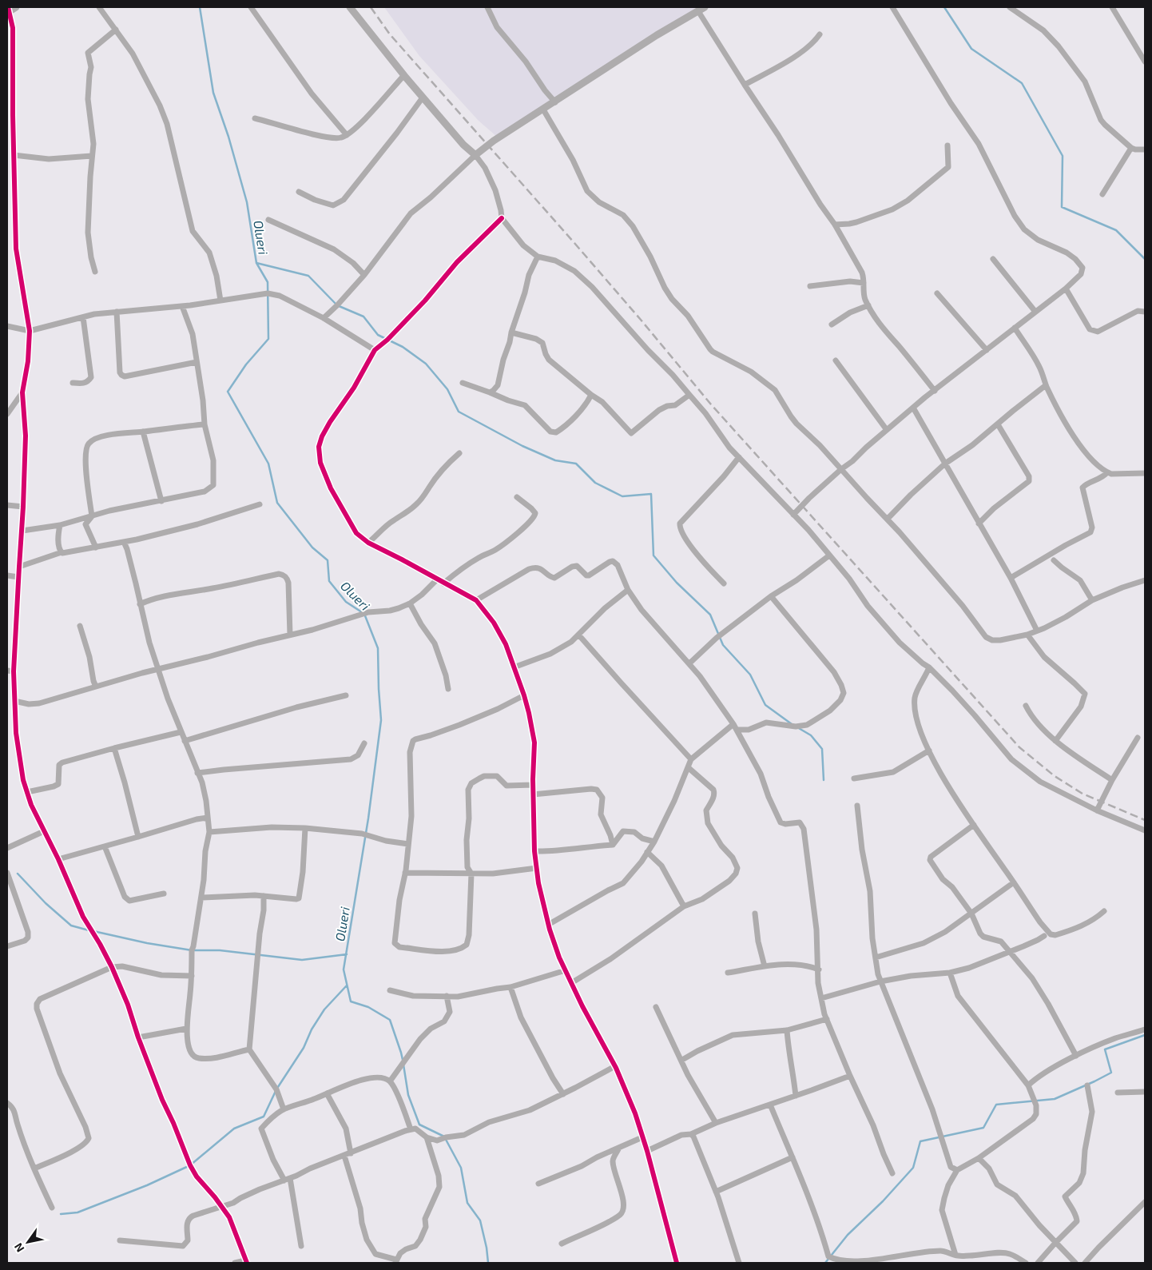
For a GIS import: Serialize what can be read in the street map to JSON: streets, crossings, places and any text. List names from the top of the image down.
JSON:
{
  "water": ["Olueri"],
  "north": "bottom left"
}
